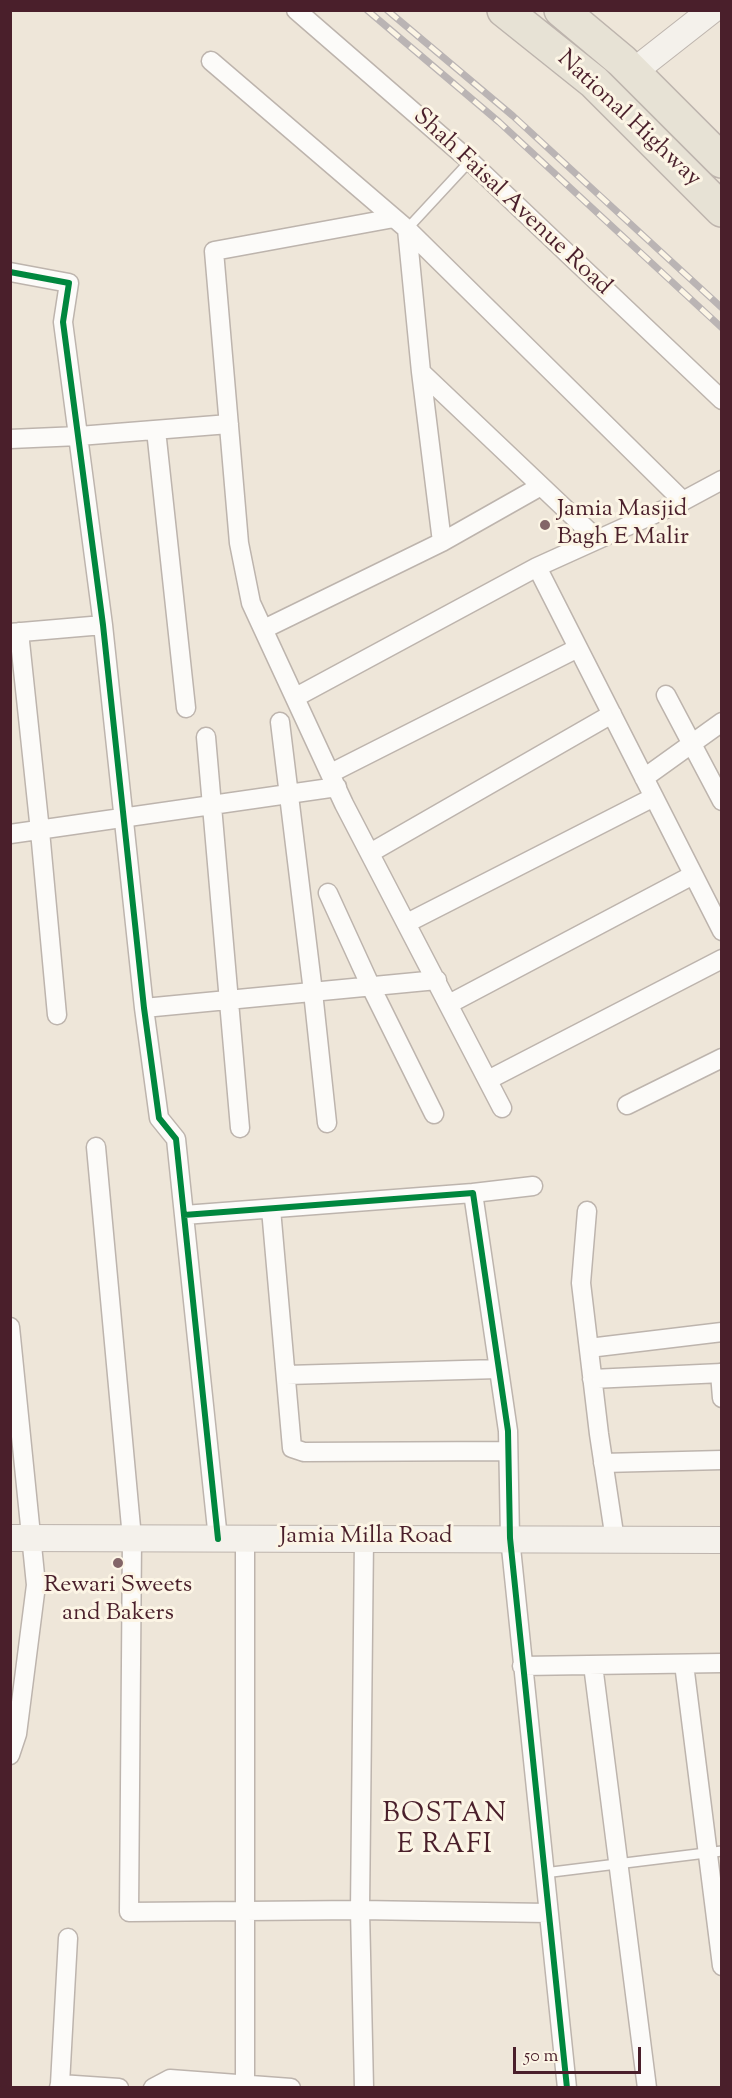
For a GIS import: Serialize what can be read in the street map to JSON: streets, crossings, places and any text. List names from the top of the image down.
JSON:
{
  "streets": {
    "highway": ["National Highway"],
    "main road": ["Jamia Milla Road"],
    "street": ["Shah Faisal Avenue Road"]
  },
  "districts": ["BOSTAN E RAFI"],
  "places": ["Jamia Masjid Bagh E Malir", "Rewari Sweets and Bakers"],
  "scale_bar": "50 m"
}
